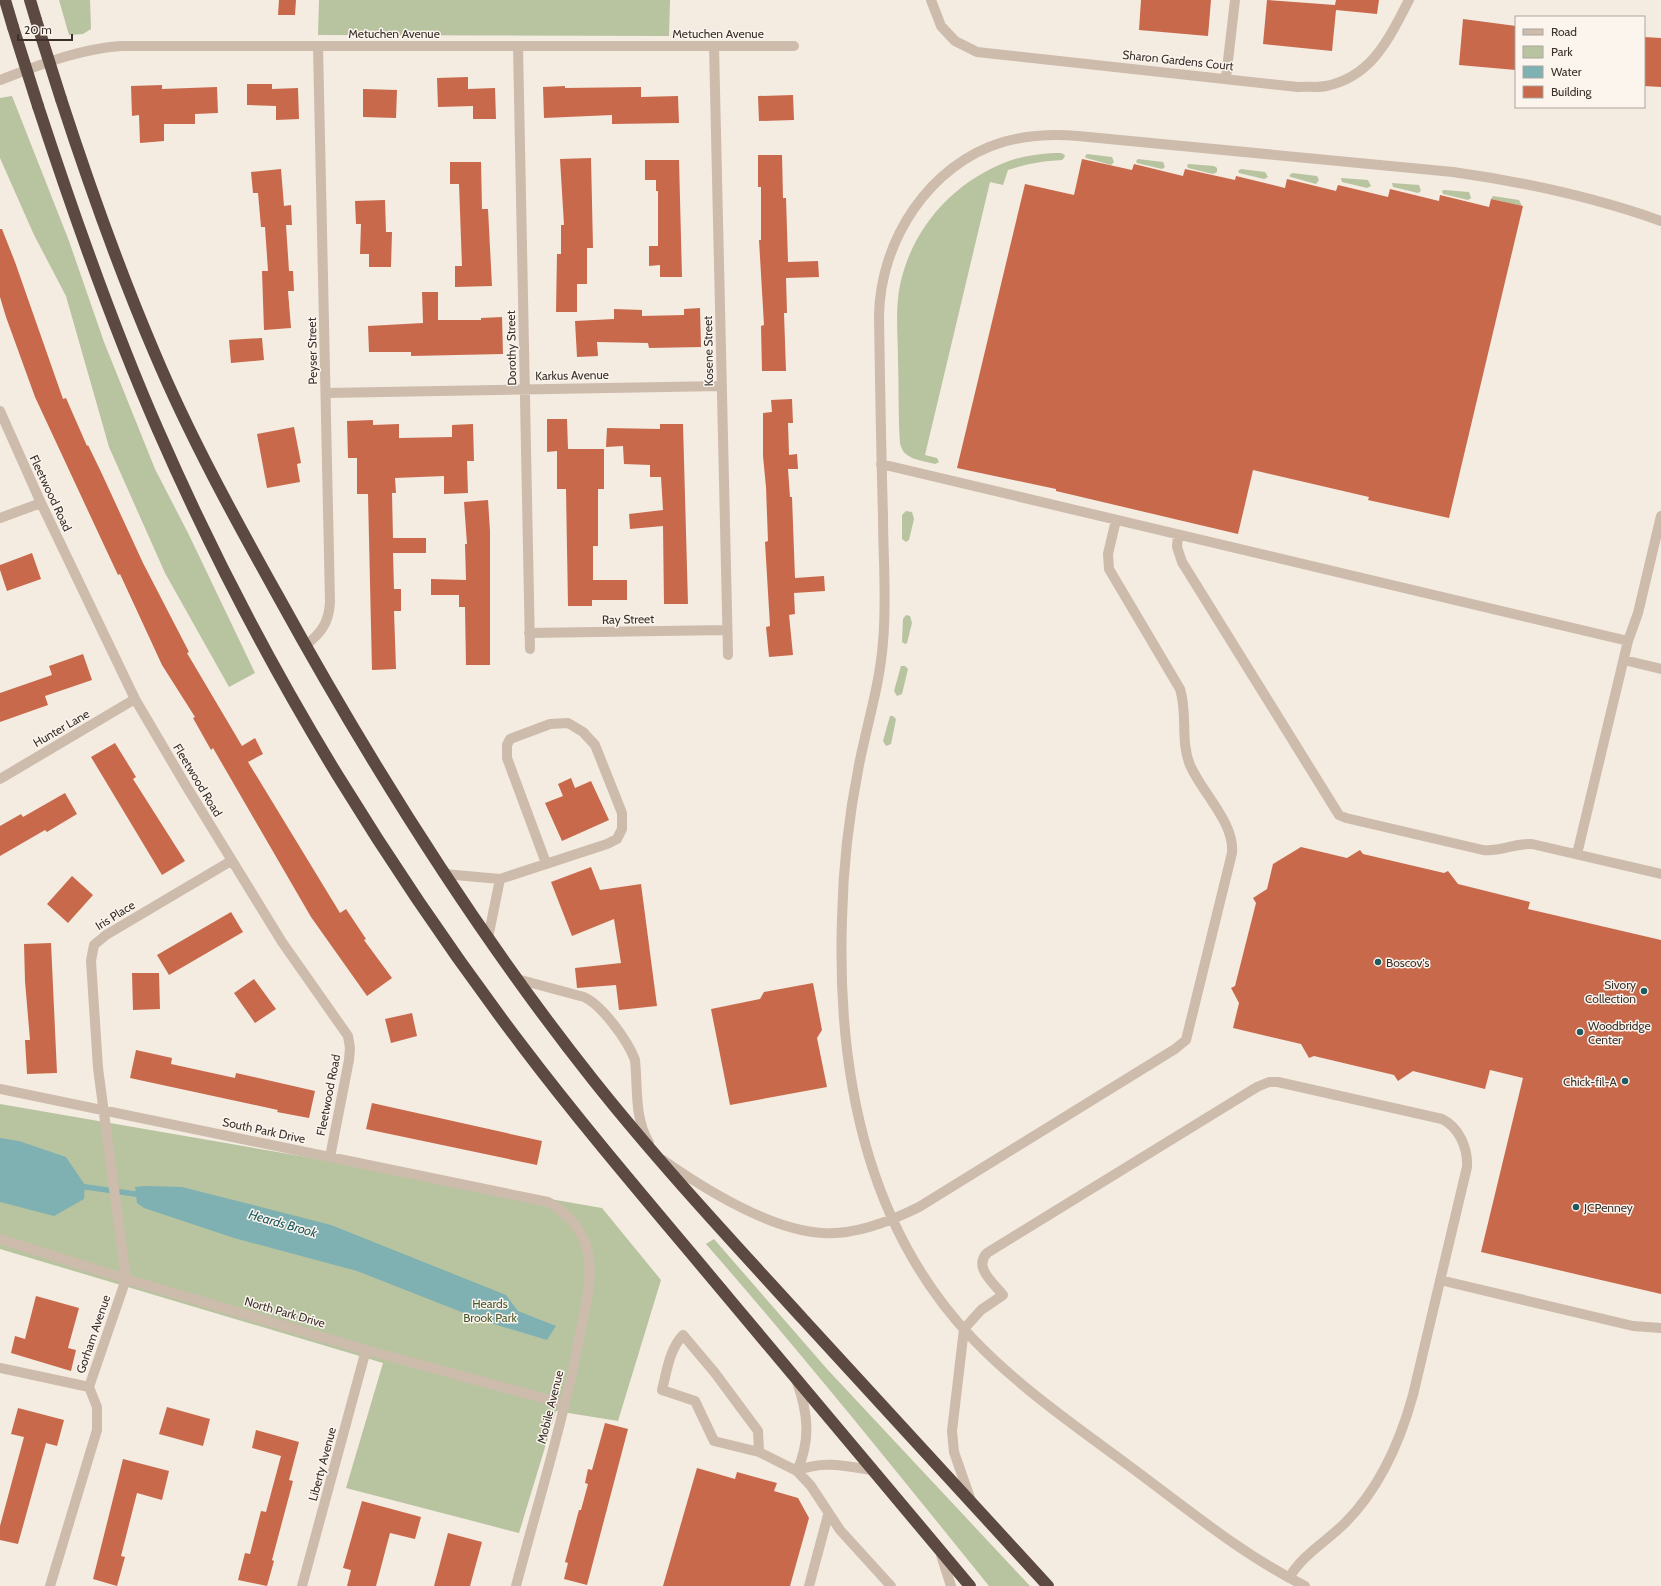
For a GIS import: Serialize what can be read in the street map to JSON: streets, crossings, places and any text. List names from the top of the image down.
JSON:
{
  "streets": {
    "street": [
      "Metuchen Avenue",
      "Sharon Gardens Court",
      "Dorothy Street",
      "Peyser Street",
      "Kosene Street",
      "Karkus Avenue",
      "Fleetwood Road",
      "Ray Street",
      "Hunter Lane",
      "Iris Place",
      "South Park Drive",
      "North Park Drive",
      "Gorham Avenue",
      "Mobile Avenue",
      "Liberty Avenue"
    ]
  },
  "crossings": [
    ["Metuchen Avenue", "Dorothy Street"],
    ["Metuchen Avenue", "Peyser Street"],
    ["Metuchen Avenue", "Kosene Street"],
    ["Dorothy Street", "Karkus Avenue"],
    ["Dorothy Street", "Ray Street"],
    ["Peyser Street", "Karkus Avenue"],
    ["Kosene Street", "Karkus Avenue"],
    ["Kosene Street", "Ray Street"],
    ["Fleetwood Road", "Hunter Lane"],
    ["Fleetwood Road", "Iris Place"],
    ["Fleetwood Road", "South Park Drive"],
    ["Iris Place", "South Park Drive"],
    ["Iris Place", "Gorham Avenue"],
    ["South Park Drive", "Gorham Avenue"],
    ["South Park Drive", "Mobile Avenue"],
    ["North Park Drive", "Gorham Avenue"],
    ["North Park Drive", "Mobile Avenue"],
    ["North Park Drive", "Liberty Avenue"]
  ],
  "water": ["Heards Brook"],
  "parks": ["Heards Brook Park"],
  "places": [
    "Boscov's",
    "Sivory Collection",
    "Woodbridge Center",
    "Chick-fil-A",
    "JCPenney"
  ],
  "legend": [
    "Road",
    "Park",
    "Water",
    "Building"
  ],
  "scale_bar": "20 m"
}
